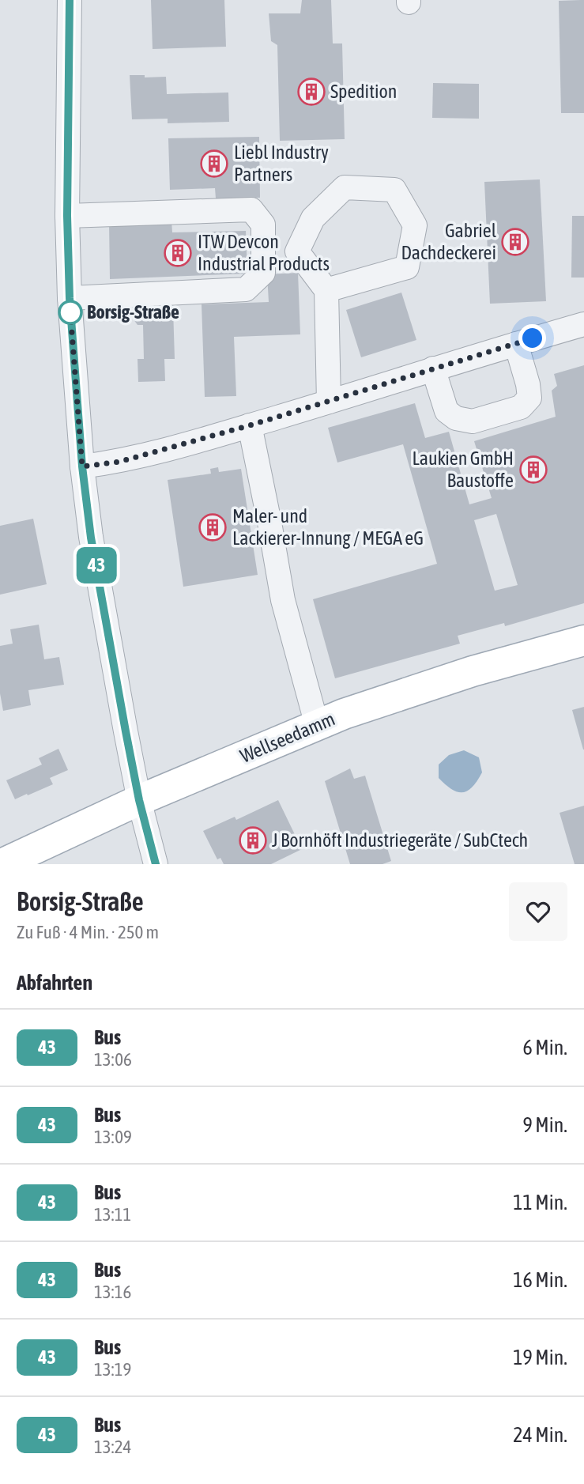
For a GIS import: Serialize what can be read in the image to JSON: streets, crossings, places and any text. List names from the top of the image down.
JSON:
{
  "streets": {
    "main road": ["Wellseedamm"]
  },
  "places": {
    "building": [
      "Spedition",
      "Liebl Industry Partners",
      "Gabriel Dachdeckerei",
      "ITW Devcon Industrial Products",
      "Laukien GmbH Baustoffe",
      "Maler- und Lackierer-Innung / MEGA eG",
      "J Bornhöft Industriegeräte / SubCtech"
    ],
    "other": ["Borsig-Straße"]
  },
  "lines": ["bus line 43"],
  "page": {
    "on_map": "43",
    "heading": [
      ["Borsig-Straße", "Zu Fuß · 4 Min. · 250 m"],
      "Abfahrten"
    ],
    "list": [
      {
        "mark": "43",
        "name": "Bus",
        "note": "13:06",
        "value": "6 Min."
      },
      {
        "mark": "43",
        "name": "Bus",
        "note": "13:09",
        "value": "9 Min."
      },
      {
        "mark": "43",
        "name": "Bus",
        "note": "13:11",
        "value": "11 Min."
      },
      {
        "mark": "43",
        "name": "Bus",
        "note": "13:16",
        "value": "16 Min."
      },
      {
        "mark": "43",
        "name": "Bus",
        "note": "13:19",
        "value": "19 Min."
      },
      {
        "mark": "43",
        "name": "Bus",
        "note": "13:24",
        "value": "24 Min."
      }
    ]
  }
}
